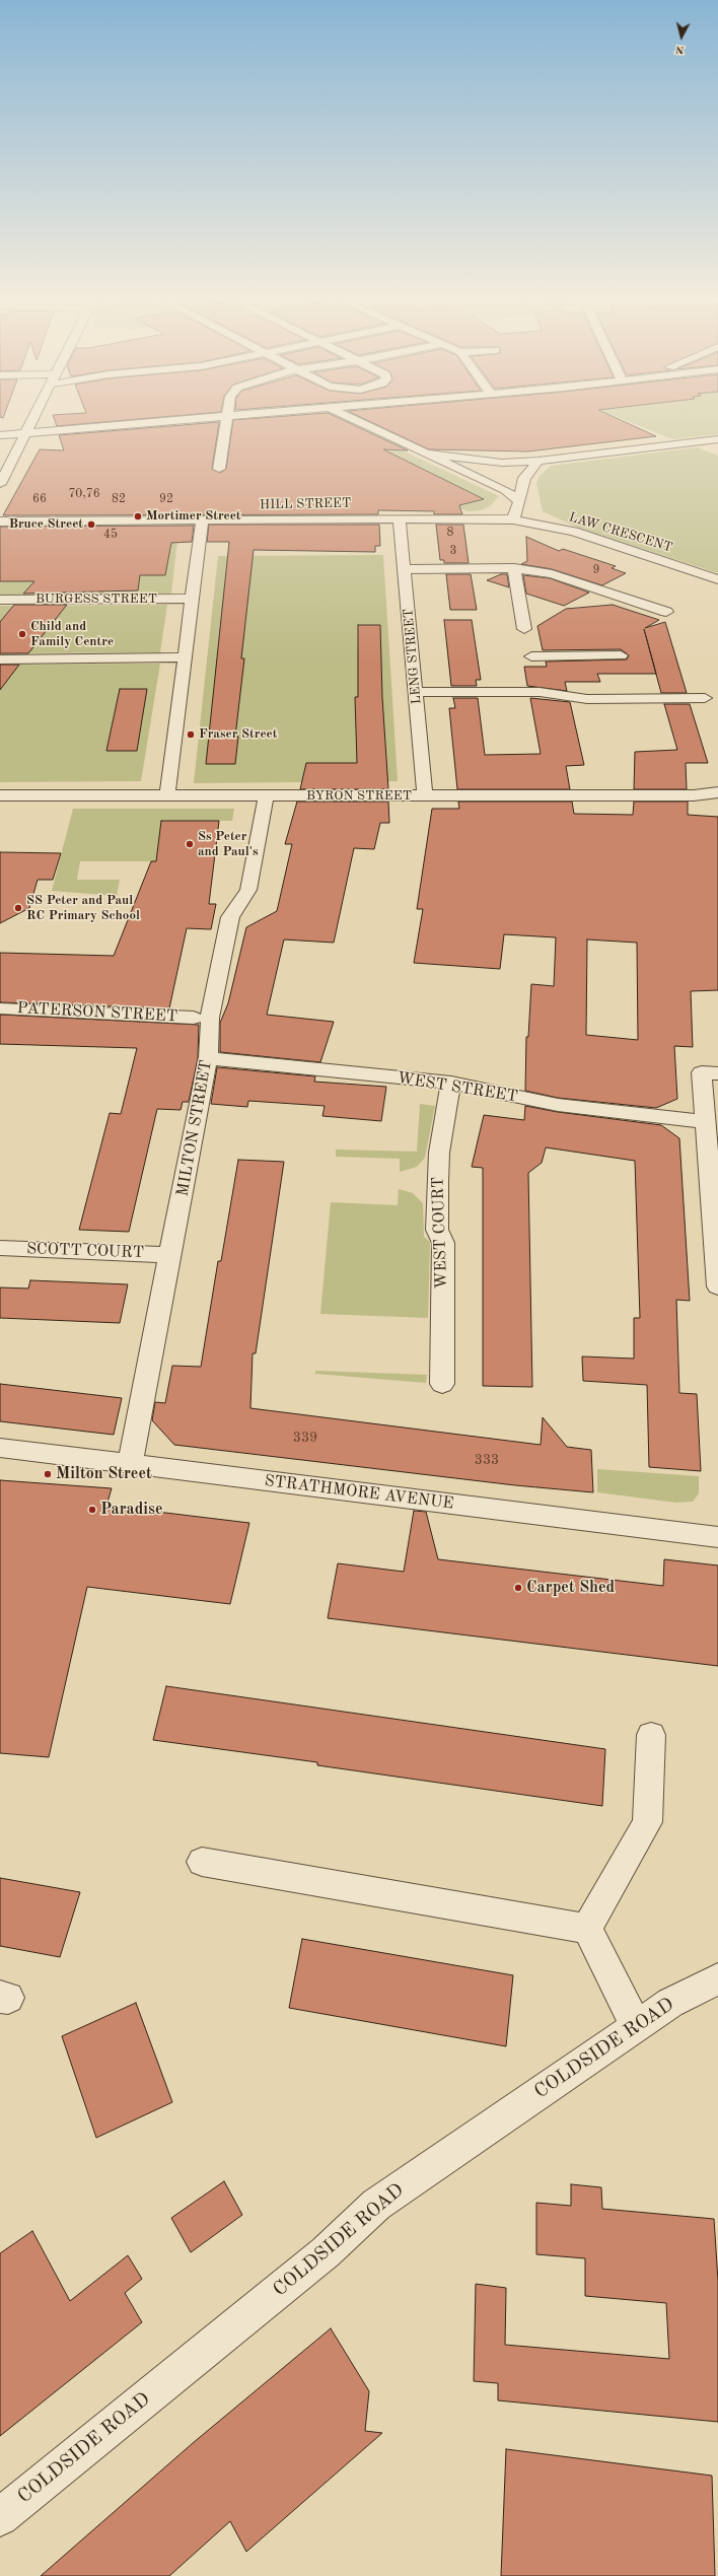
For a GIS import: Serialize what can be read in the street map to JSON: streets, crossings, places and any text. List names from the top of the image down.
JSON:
{
  "streets": {
    "street": [
      "HILL STREET",
      "LAW CRESCENT",
      "BURGESS STREET",
      "LENG STREET",
      "BYRON STREET",
      "PATERSON STREET",
      "WEST STREET",
      "MILTON STREET",
      "WEST COURT",
      "SCOTT COURT",
      "STRATHMORE AVENUE",
      "COLDSIDE ROAD"
    ]
  },
  "crossings": [
    ["HILL STREET", "LAW CRESCENT"],
    ["HILL STREET", "LENG STREET"],
    ["LENG STREET", "BYRON STREET"],
    ["BYRON STREET", "MILTON STREET"],
    ["WEST STREET", "MILTON STREET"],
    ["WEST STREET", "WEST COURT"],
    ["MILTON STREET", "SCOTT COURT"],
    ["MILTON STREET", "STRATHMORE AVENUE"]
  ],
  "places": [
    "Mortimer Street",
    "Bruce Street",
    "Child and Family Centre",
    "Fraser Street",
    "Ss Peter and Paul's",
    "SS Peter and Paul RC Primary School",
    "Milton Street",
    "Paradise",
    "Carpet Shed"
  ],
  "house_numbers": [
    "70,76",
    "66",
    "82",
    "92",
    "8",
    "45",
    "3",
    "9",
    "339",
    "333"
  ],
  "north": "bottom"
}
